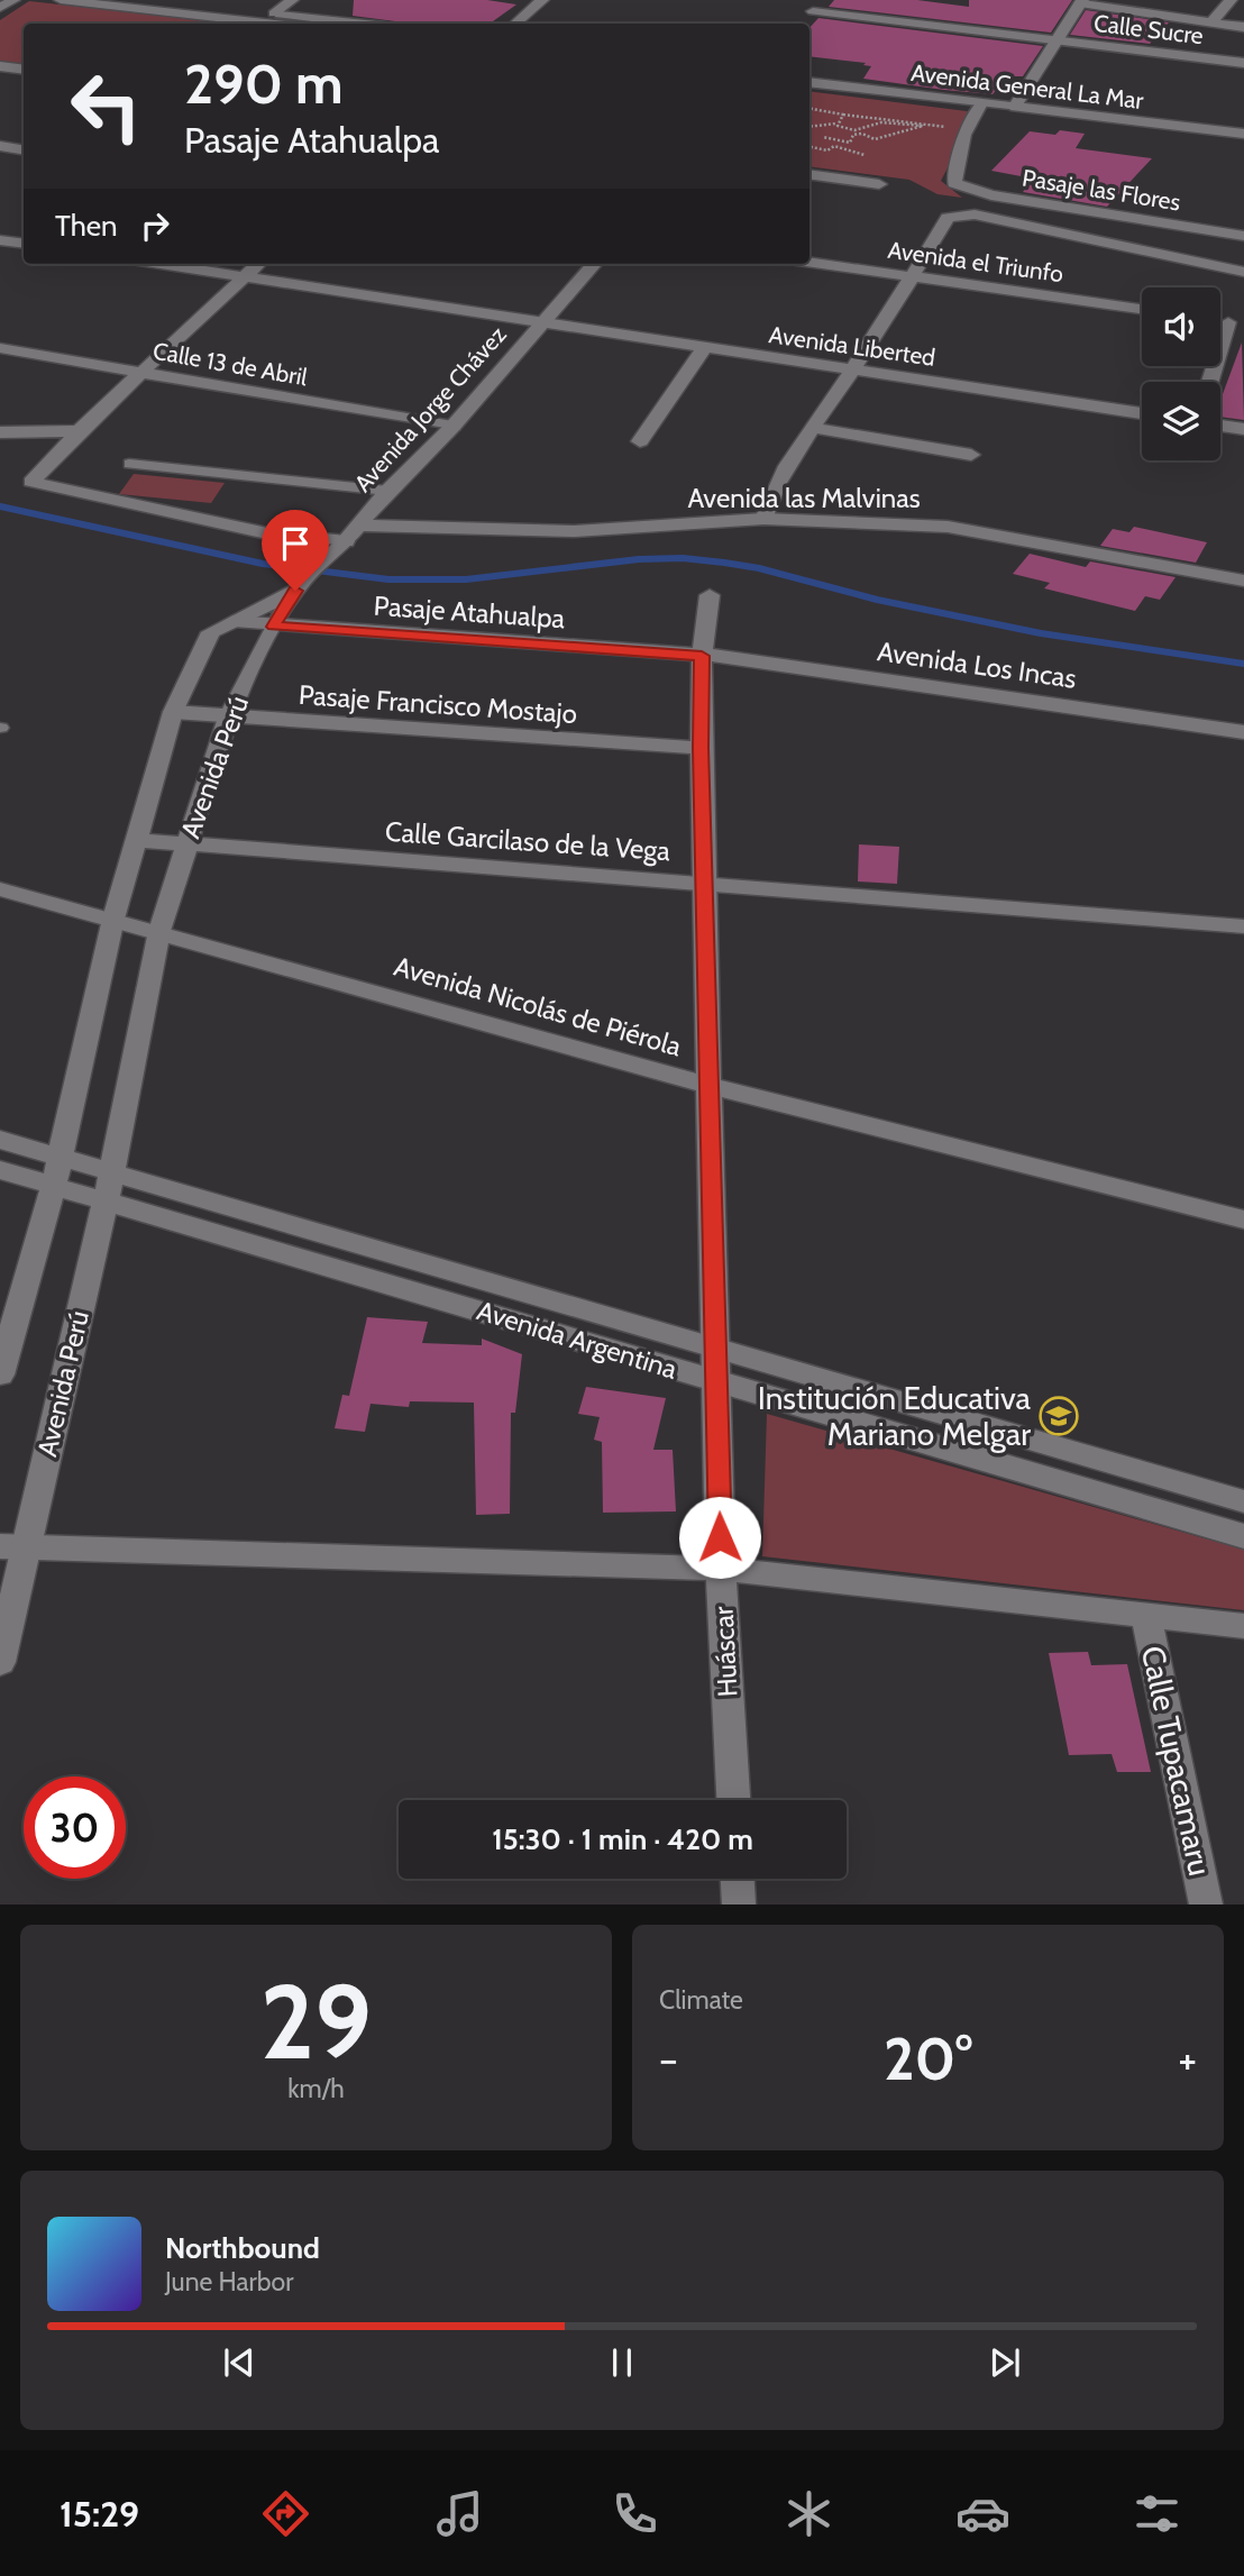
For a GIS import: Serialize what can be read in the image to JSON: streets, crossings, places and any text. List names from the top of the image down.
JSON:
{
  "streets": {
    "street": [
      "Calle Sucre",
      "Avenida General La Mar",
      "Pasaje las Flores",
      "Avenida el Triunfo",
      "Avenida Liberted",
      "Calle 13 de Abril",
      "Avenida Jorge Chávez",
      "Avenida las Malvinas",
      "Pasaje Atahualpa",
      "Avenida Los Incas",
      "Pasaje Francisco Mostajo",
      "Avenida Perú",
      "Calle Garcilaso de la Vega",
      "Avenida Nicolás de Piérola",
      "Avenida Argentina",
      "Huáscar",
      "Calle Tupacamaru"
    ]
  },
  "crossings": [
    ["Avenida General La Mar", "Pasaje las Flores"],
    ["Avenida Liberted", "Avenida Jorge Chávez"],
    ["Calle 13 de Abril", "Avenida Jorge Chávez"],
    ["Avenida Jorge Chávez", "Avenida las Malvinas"],
    ["Avenida Jorge Chávez", "Avenida Perú"],
    ["Pasaje Atahualpa", "Avenida Los Incas"],
    ["Pasaje Atahualpa", "Avenida Perú"],
    ["Pasaje Atahualpa", "Huáscar"],
    ["Avenida Los Incas", "Huáscar"],
    ["Pasaje Francisco Mostajo", "Avenida Perú"],
    ["Pasaje Francisco Mostajo", "Huáscar"],
    ["Avenida Perú", "Calle Garcilaso de la Vega"],
    ["Avenida Perú", "Avenida Nicolás de Piérola"],
    ["Avenida Perú", "Avenida Argentina"],
    ["Calle Garcilaso de la Vega", "Huáscar"],
    ["Avenida Nicolás de Piérola", "Huáscar"],
    ["Avenida Argentina", "Huáscar"]
  ],
  "places": {
    "school or university": ["Institución Educativa Mariano Melgar"]
  },
  "page": {
    "turn": ["290 m", "Pasaje Atahualpa"],
    "then": "Then",
    "limit": "30",
    "trip": "15:30 · 1 min · 420 m",
    "tile": [
      ["29", "km/h"],
      "Climate"
    ],
    "heat": ["−", "20°", "+"],
    "song": ["Northbound", "June Harbor"],
    "tabs": "15:29"
  }
}
